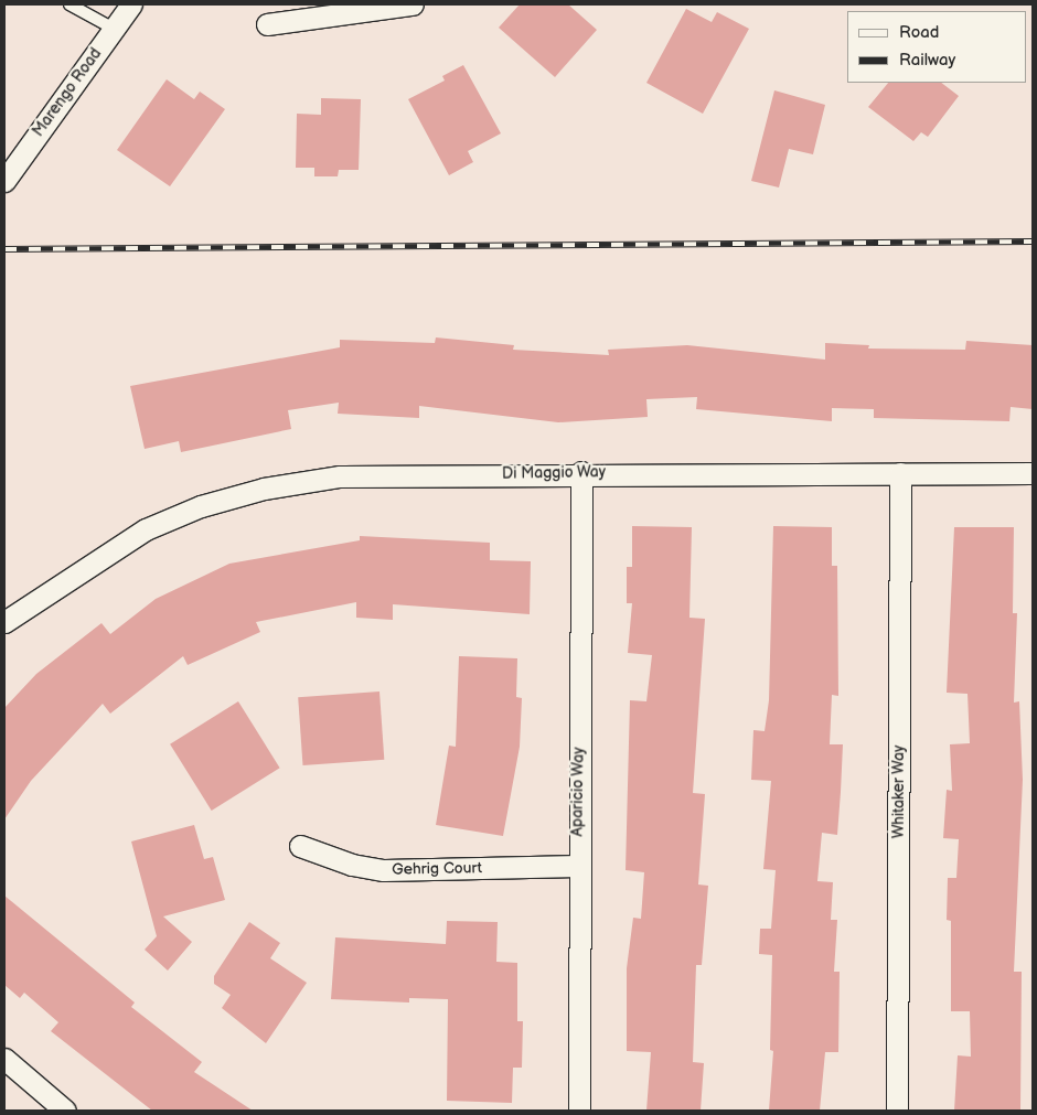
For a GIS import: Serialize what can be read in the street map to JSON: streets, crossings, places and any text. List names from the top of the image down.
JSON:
{
  "streets": {
    "street": [
      "Marengo Road",
      "Di Maggio Way",
      "Aparicio Way",
      "Whitaker Way",
      "Gehrig Court"
    ]
  },
  "crossings": [
    ["Di Maggio Way", "Aparicio Way"],
    ["Di Maggio Way", "Whitaker Way"],
    ["Aparicio Way", "Gehrig Court"]
  ],
  "legend": ["Road", "Railway"]
}
